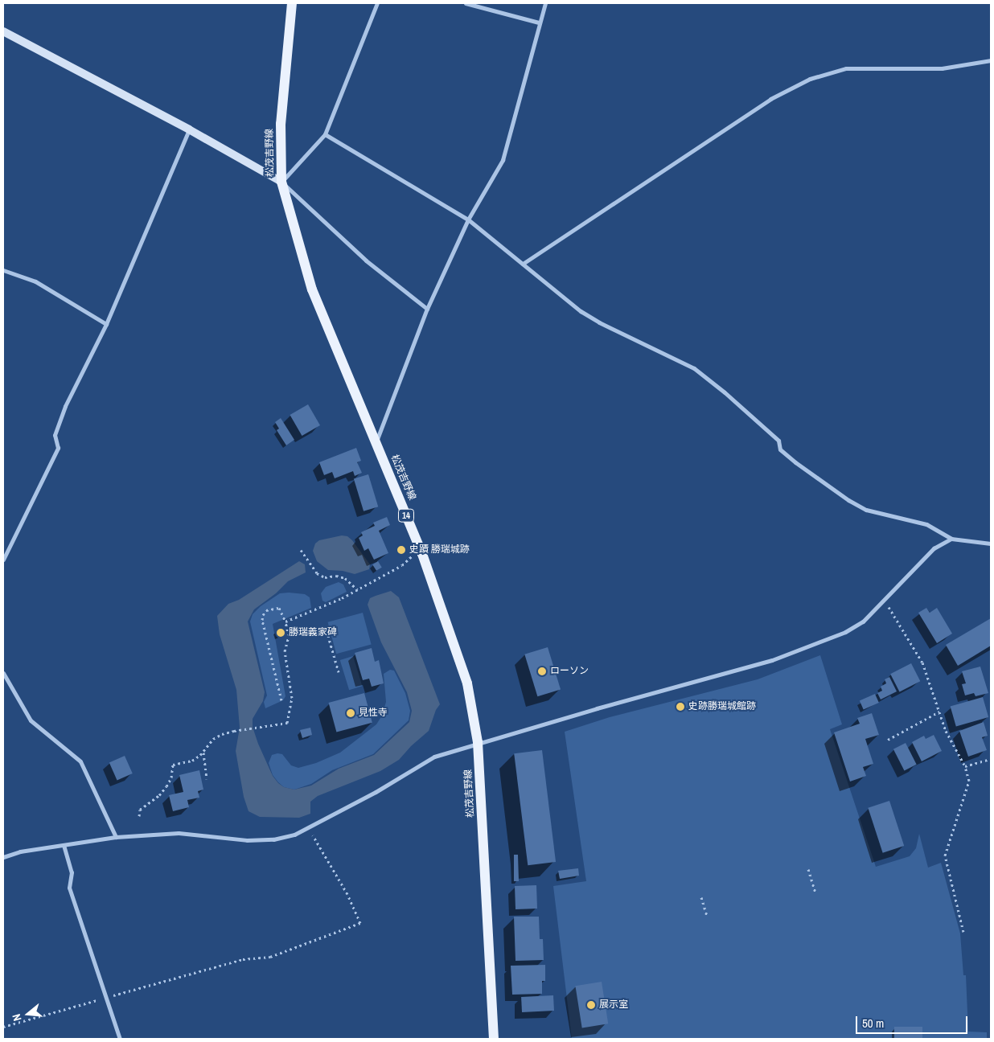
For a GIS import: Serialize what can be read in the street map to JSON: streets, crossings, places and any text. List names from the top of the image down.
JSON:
{
  "streets": {
    "main road": ["松茂吉野線", "14"]
  },
  "places": [
    "史蹟 勝瑞城跡",
    "勝瑞義家碑",
    "ローソン",
    "史跡勝瑞城館跡",
    "見性寺",
    "展示室"
  ],
  "scale_bar": "50 m",
  "north": "left"
}
